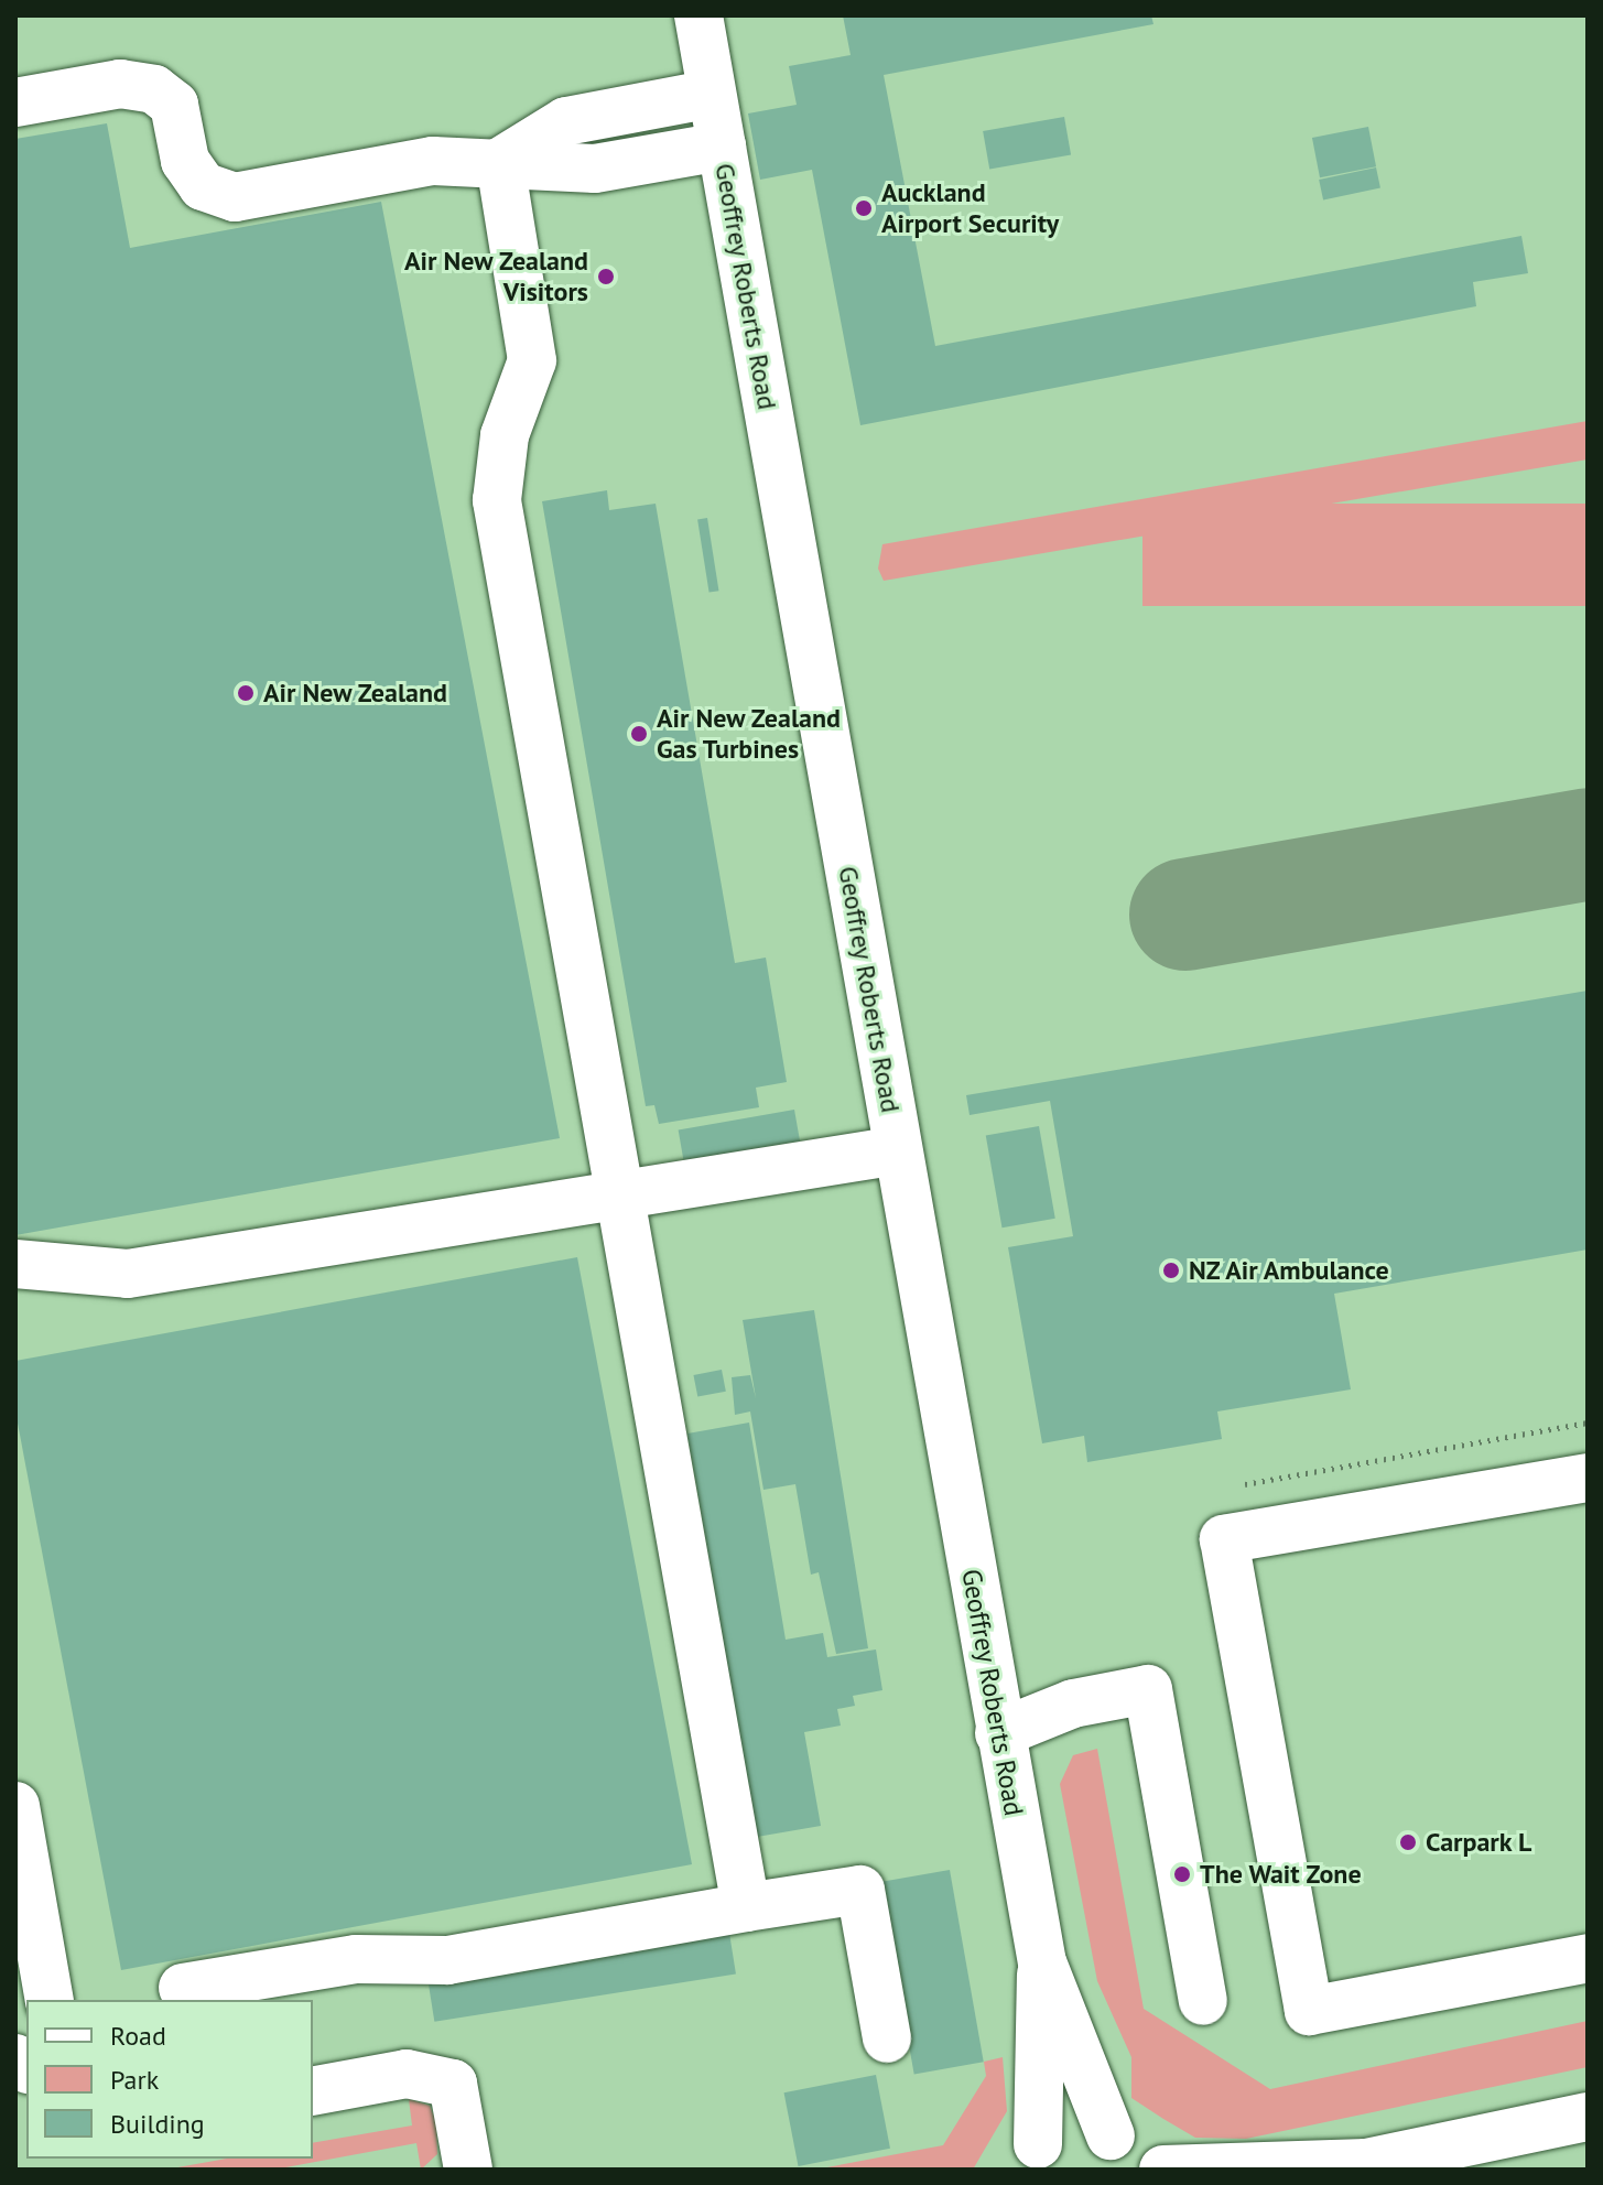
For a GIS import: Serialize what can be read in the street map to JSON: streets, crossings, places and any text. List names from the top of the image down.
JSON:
{
  "streets": {
    "street": ["Geoffrey Roberts Road"]
  },
  "places": [
    "Auckland Airport Security",
    "Air New Zealand Visitors",
    "Air New Zealand",
    "Air New Zealand Gas Turbines",
    "NZ Air Ambulance",
    "Carpark L",
    "The Wait Zone"
  ],
  "legend": ["Road", "Park", "Building"]
}
